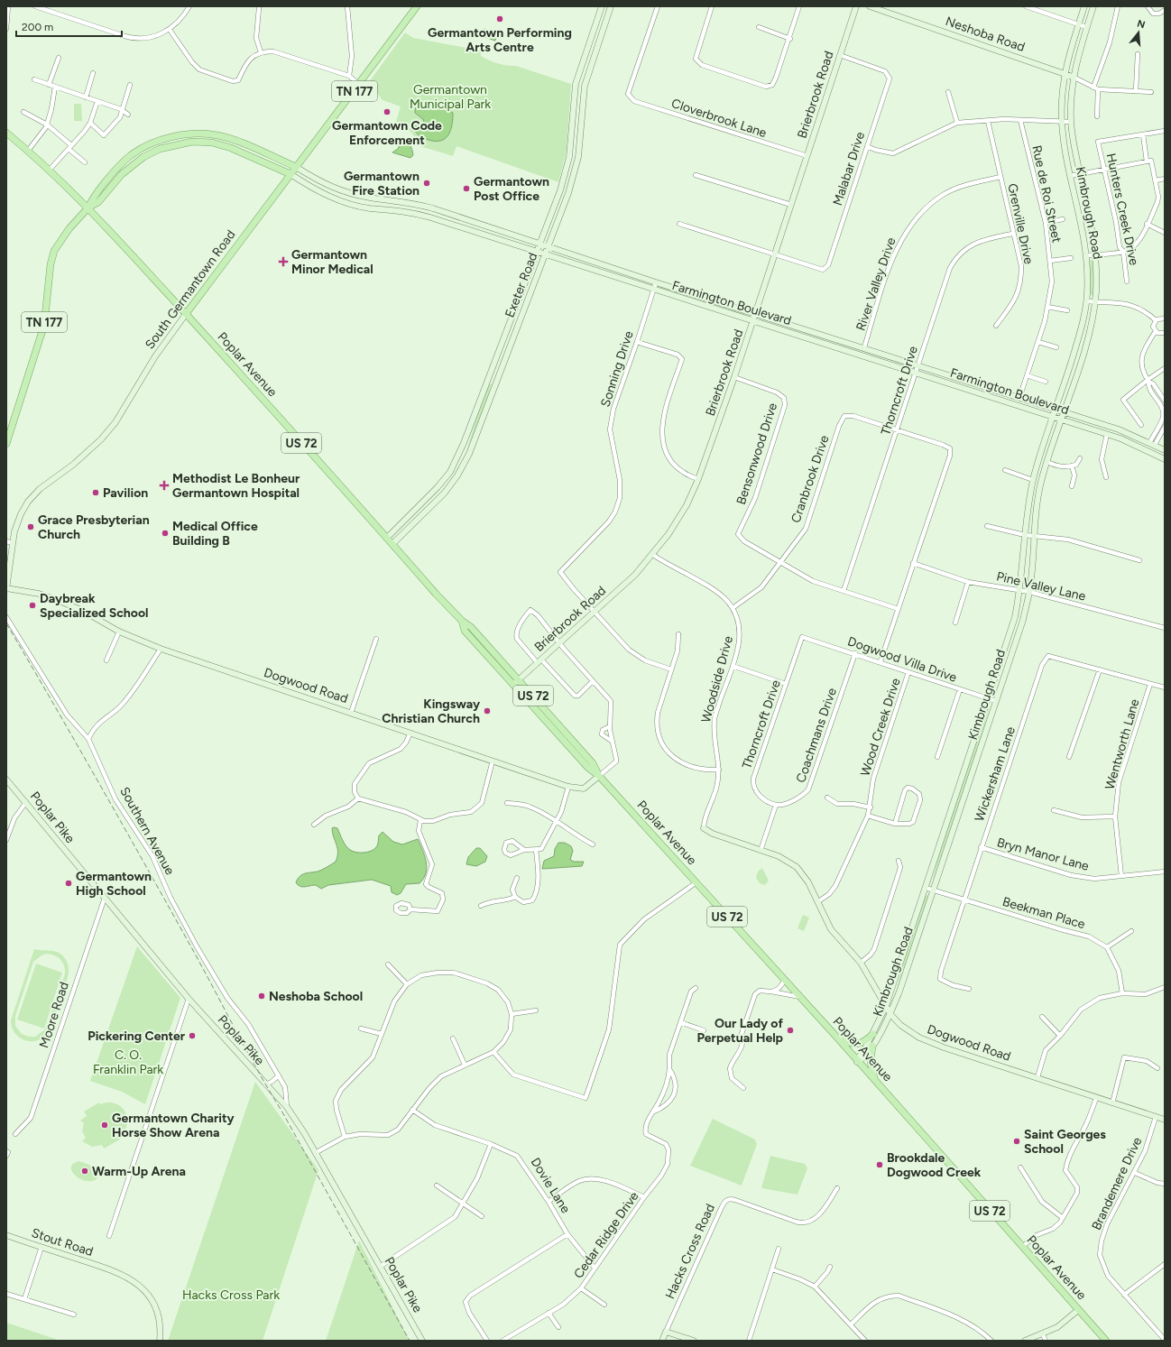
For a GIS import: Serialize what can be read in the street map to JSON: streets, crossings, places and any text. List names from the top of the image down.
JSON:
{
  "streets": {
    "main road": [
      "TN 177",
      "South Germantown Road",
      "Poplar Avenue",
      "US 72"
    ],
    "street": [
      "Neshoba Road",
      "Brierbrook Road",
      "Cloverbrook Lane",
      "Malabar Drive",
      "Rue de Roi Street",
      "Hunters Creek Drive",
      "Kimbrough Road",
      "Grenville Drive",
      "River Valley Drive",
      "Exeter Road",
      "Farmington Boulevard",
      "Sonning Drive",
      "Thorncroft Drive",
      "Bensonwood Drive",
      "Cranbrook Drive",
      "Pine Valley Lane",
      "Dogwood Villa Drive",
      "Woodside Drive",
      "Dogwood Road",
      "Wood Creek Drive",
      "Coachmans Drive",
      "Wentworth Lane",
      "Wickersham Lane",
      "Poplar Pike",
      "Southern Avenue",
      "Bryn Manor Lane",
      "Beekman Place",
      "Moore Road",
      "Brandemere Drive",
      "Dovie Lane",
      "Cedar Ridge Drive",
      "Stout Road",
      "Hacks Cross Road"
    ]
  },
  "crossings": [
    ["Neshoba Road", "Kimbrough Road"],
    ["TN 177", "Poplar Avenue"],
    ["Brierbrook Road", "Cloverbrook Lane"],
    ["Brierbrook Road", "Malabar Drive"],
    ["Brierbrook Road", "Farmington Boulevard"],
    ["Brierbrook Road", "Poplar Avenue"],
    ["Brierbrook Road", "Sonning Drive"],
    ["Brierbrook Road", "Bensonwood Drive"],
    ["Brierbrook Road", "Woodside Drive"],
    ["Rue de Roi Street", "Farmington Boulevard"],
    ["Kimbrough Road", "Farmington Boulevard"],
    ["Kimbrough Road", "Poplar Avenue"],
    ["Kimbrough Road", "Pine Valley Lane"],
    ["Kimbrough Road", "Dogwood Villa Drive"],
    ["Kimbrough Road", "Dogwood Road"],
    ["Kimbrough Road", "Beekman Place"],
    ["Grenville Drive", "River Valley Drive"],
    ["Grenville Drive", "Thorncroft Drive"],
    ["River Valley Drive", "Farmington Boulevard"],
    ["Exeter Road", "Farmington Boulevard"],
    ["Exeter Road", "Poplar Avenue"],
    ["South Germantown Road", "Farmington Boulevard"],
    ["South Germantown Road", "Poplar Avenue"],
    ["South Germantown Road", "Dogwood Road"],
    ["Farmington Boulevard", "Sonning Drive"],
    ["Farmington Boulevard", "Thorncroft Drive"],
    ["Poplar Avenue", "Dogwood Road"],
    ["Thorncroft Drive", "Cranbrook Drive"],
    ["Thorncroft Drive", "Dogwood Villa Drive"],
    ["Thorncroft Drive", "Wood Creek Drive"],
    ["Thorncroft Drive", "Coachmans Drive"],
    ["Bensonwood Drive", "Cranbrook Drive"],
    ["Cranbrook Drive", "Woodside Drive"],
    ["Cranbrook Drive", "Wood Creek Drive"],
    ["Pine Valley Lane", "Wood Creek Drive"],
    ["Dogwood Villa Drive", "Wood Creek Drive"],
    ["Dogwood Villa Drive", "Coachmans Drive"],
    ["Woodside Drive", "Dogwood Road"],
    ["Dogwood Road", "Wood Creek Drive"],
    ["Dogwood Road", "Brandemere Drive"],
    ["Wentworth Lane", "Bryn Manor Lane"],
    ["Wickersham Lane", "Bryn Manor Lane"],
    ["Wickersham Lane", "Beekman Place"],
    ["Poplar Pike", "Southern Avenue"],
    ["Poplar Pike", "Moore Road"],
    ["Dovie Lane", "Cedar Ridge Drive"]
  ],
  "parks": ["Germantown Municipal Park", "C. O. Franklin Park", "Hacks Cross Park"],
  "places": {
    "other": [
      "Germantown Performing Arts Centre",
      "Germantown Code Enforcement",
      "Germantown Fire Station",
      "Germantown Post Office",
      "Pavilion",
      "Grace Presbyterian Church",
      "Medical Office Building B",
      "Daybreak Specialized School",
      "Kingsway Christian Church",
      "Germantown High School",
      "Neshoba School",
      "Our Lady of Perpetual Help",
      "Pickering Center",
      "Germantown Charity Horse Show Arena",
      "Saint Georges School",
      "Brookdale Dogwood Creek",
      "Warm-Up Arena"
    ],
    "health": ["Germantown Minor Medical", "Methodist Le Bonheur Germantown Hospital"]
  },
  "scale_bar": "200 m",
  "north": "top"
}
